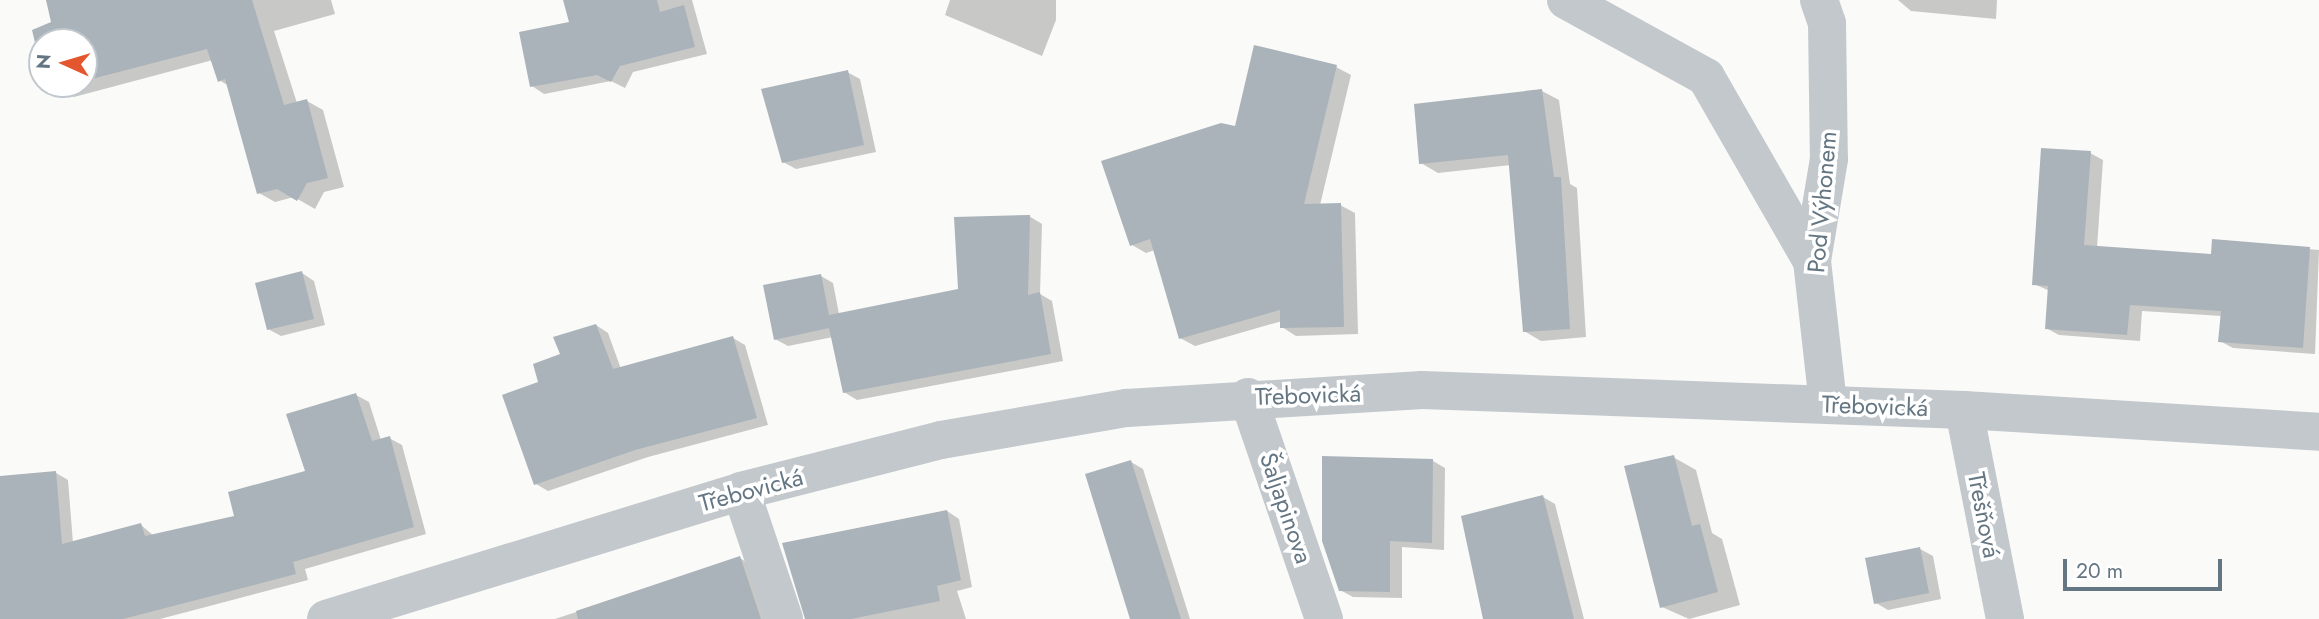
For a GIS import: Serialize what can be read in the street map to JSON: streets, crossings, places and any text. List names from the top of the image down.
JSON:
{
  "streets": {
    "street": [
      "Pod Výhonem",
      "Třebovická",
      "Šaljapinova",
      "Třešňová"
    ]
  },
  "crossings": [
    ["Pod Výhonem", "Třebovická"],
    ["Třebovická", "Šaljapinova"],
    ["Třebovická", "Třešňová"]
  ],
  "scale_bar": "20 m",
  "north": "left"
}
